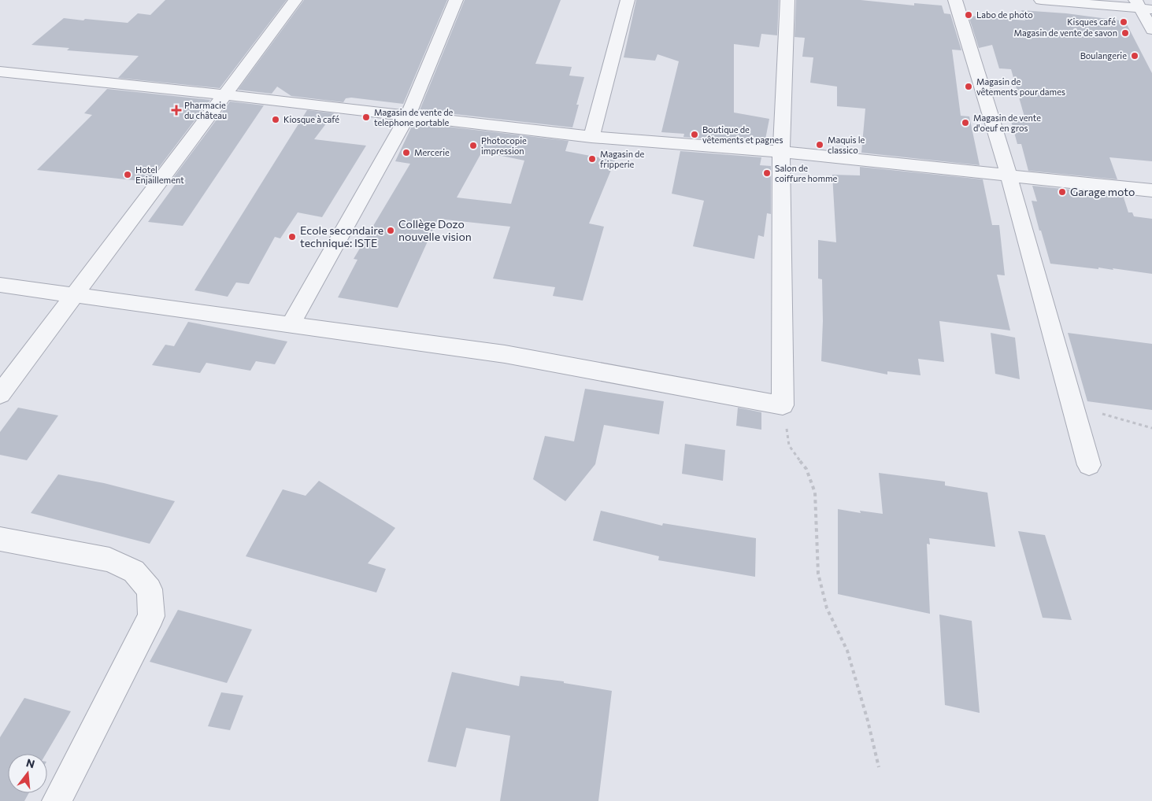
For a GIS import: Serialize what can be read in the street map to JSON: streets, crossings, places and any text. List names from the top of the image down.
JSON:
{
  "places": {
    "other": [
      "Labo de photo",
      "Kisques café",
      "Magasin de vente de savon",
      "Boulangerie",
      "Magasin de vêtements pour dames",
      "Magasin de vente de telephone portable",
      "Kiosque à café",
      "Magasin de vente d'oeuf en gros",
      "Boutique de vêtements et pagnes",
      "Maquis le classico",
      "Photocopie impression",
      "Mercerie",
      "Magasin de fripperie",
      "Salon de coiffure homme",
      "Hotel Enjaillement",
      "Garage moto",
      "Collège Dozo nouvelle vision",
      "Ecole secondaire technique: ISTE"
    ],
    "health": ["Pharmacie du château"]
  },
  "north": "top"
}
